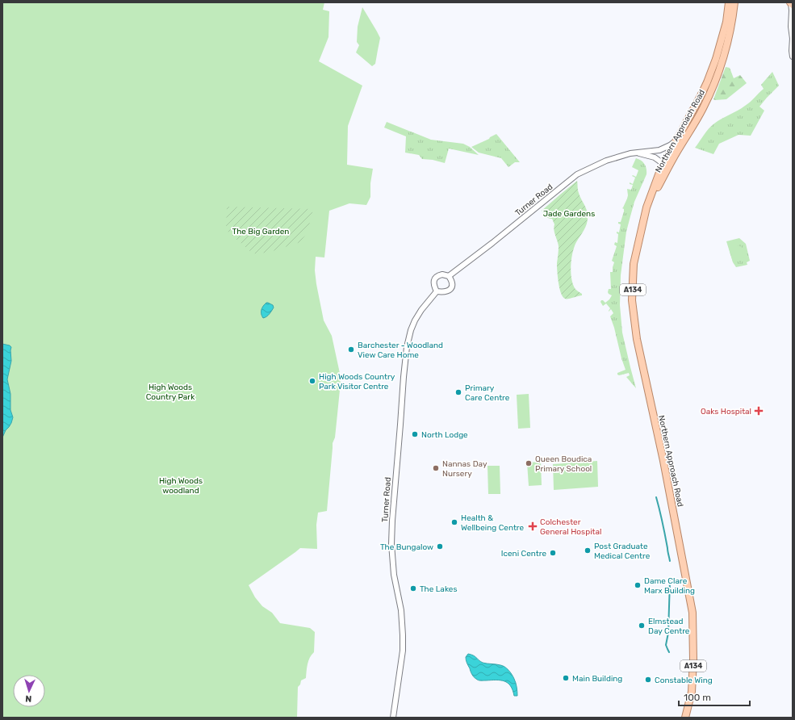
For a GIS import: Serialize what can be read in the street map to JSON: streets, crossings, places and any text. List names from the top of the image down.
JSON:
{
  "streets": {
    "main road": ["Northern Approach Road", "A134"],
    "street": ["Turner Road"]
  },
  "crossings": [
    ["Northern Approach Road", "Turner Road"],
    ["Northern Approach Road", "A134"],
    ["Turner Road", "A134"]
  ],
  "parks": [
    "Jade Gardens",
    "The Big Garden",
    "High Woods Country Park",
    "High Woods woodland"
  ],
  "places": {
    "other": [
      "Barchester - Woodland View Care Home",
      "High Woods Country Park Visitor Centre",
      "Primary Care Centre",
      "North Lodge",
      "Queen Boudica Primary School",
      "Nannas Day Nursery",
      "Health & Wellbeing Centre",
      "The Bungalow",
      "Post Graduate Medical Centre",
      "Iceni Centre",
      "Dame Clare Marx Building",
      "The Lakes",
      "Elmstead Day Centre",
      "Main Building",
      "Constable Wing"
    ],
    "health": ["Oaks Hospital", "Colchester General Hospital"]
  },
  "scale_bar": "100 m",
  "north": "bottom"
}
